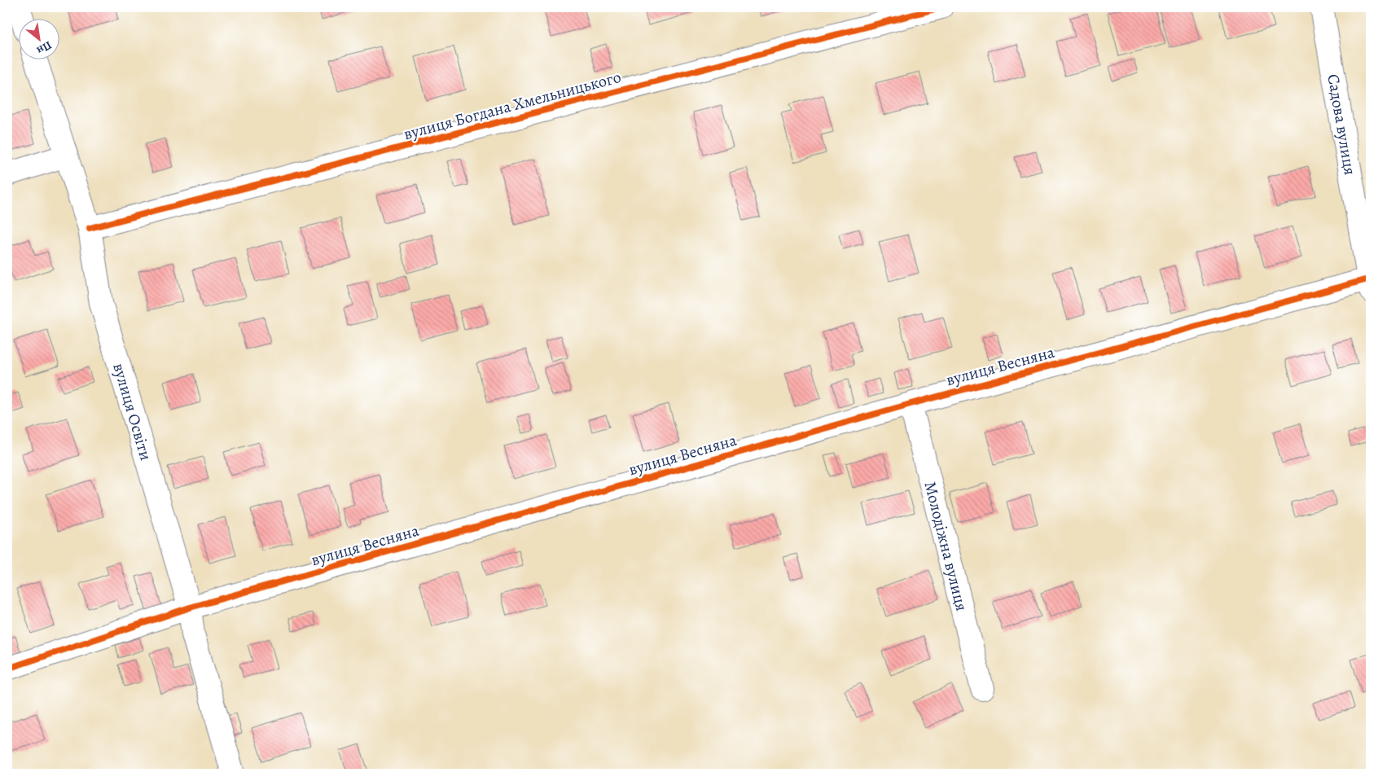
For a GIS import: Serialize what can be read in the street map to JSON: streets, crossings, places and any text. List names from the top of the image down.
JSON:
{
  "streets": {
    "street": [
      "вулиця Богдана Хмельницького",
      "Садова вулиця",
      "вулиця Весняна",
      "вулиця Освіти",
      "Молодіжна вулиця"
    ]
  },
  "crossings": [
    ["вулиця Богдана Хмельницького", "вулиця Освіти"],
    ["Садова вулиця", "вулиця Весняна"],
    ["вулиця Весняна", "вулиця Освіти"],
    ["вулиця Весняна", "Молодіжна вулиця"]
  ],
  "north": "bottom right"
}
